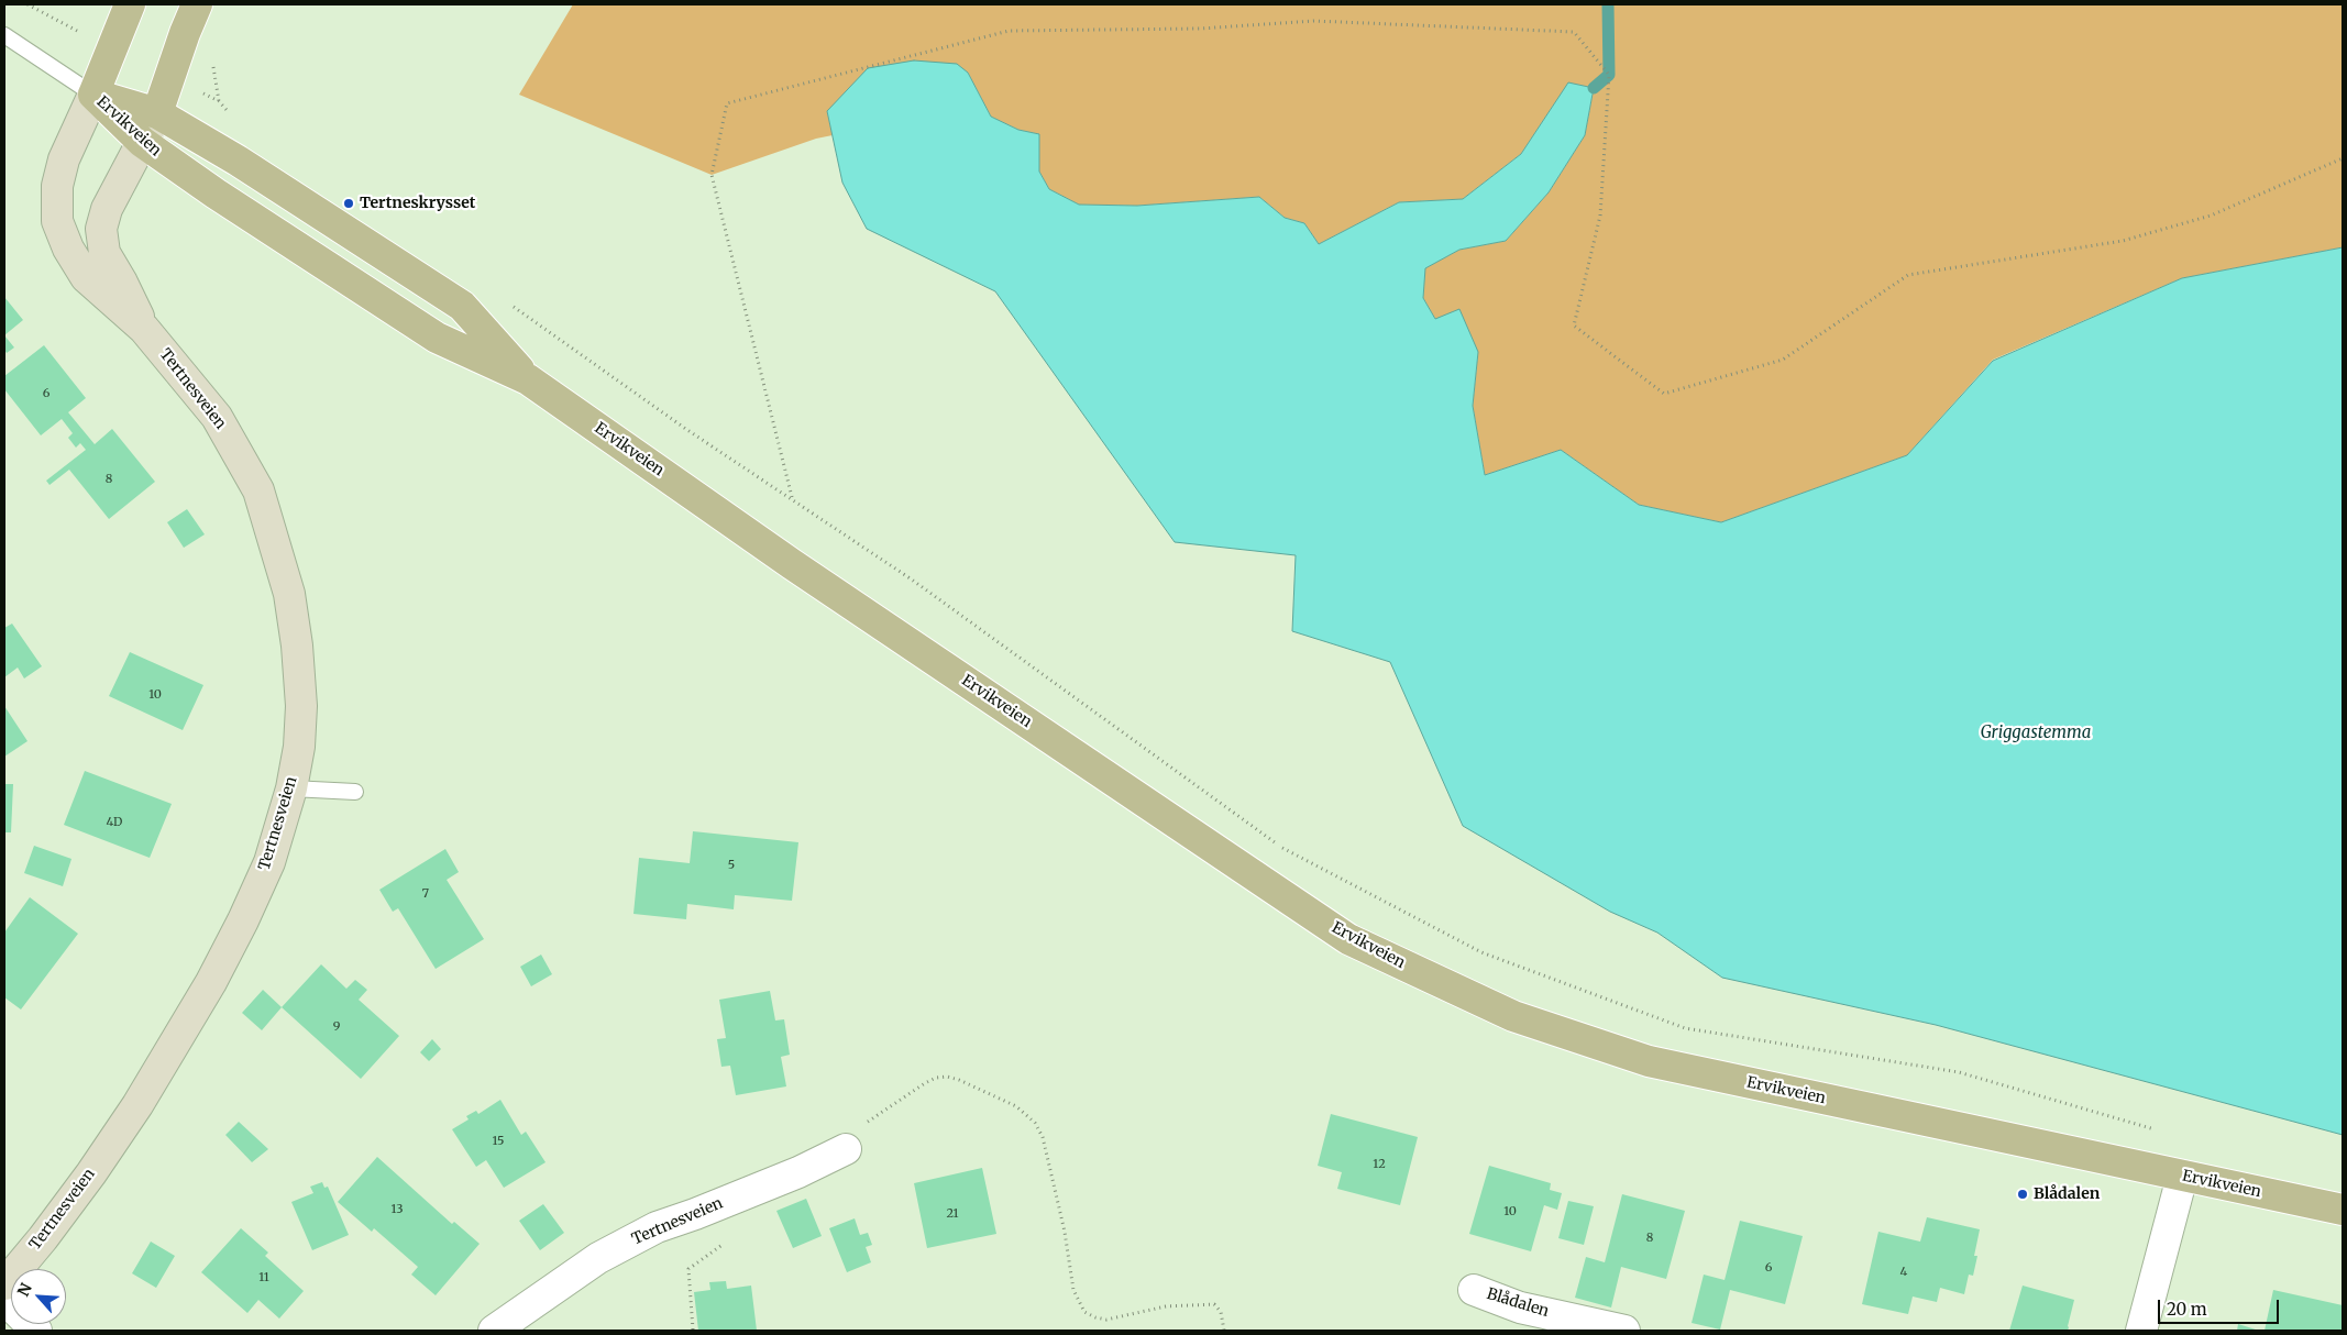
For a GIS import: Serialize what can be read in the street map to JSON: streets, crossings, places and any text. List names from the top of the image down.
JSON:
{
  "streets": {
    "main road": ["Ervikveien", "Tertnesveien"],
    "street": ["Blådalen"]
  },
  "crossings": [
    ["Ervikveien", "Tertnesveien"]
  ],
  "water": ["Griggastemma"],
  "places": ["Tertneskrysset", "Blådalen"],
  "house_numbers": [
    "6",
    "8",
    "10",
    "4D",
    "5",
    "7",
    "9",
    "15",
    "12",
    "13",
    "10",
    "21",
    "8",
    "6",
    "4",
    "11"
  ],
  "scale_bar": "20 m",
  "north": "top left"
}
